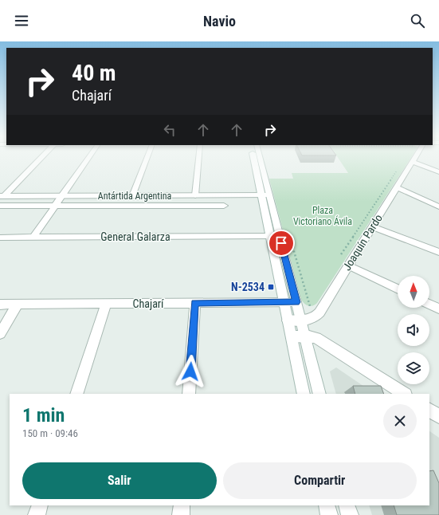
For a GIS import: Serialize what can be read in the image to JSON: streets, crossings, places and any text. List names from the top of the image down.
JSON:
{
  "streets": {
    "street": [
      "Antártida Argentina",
      "General Galarza",
      "Joaquín Pardo",
      "Chajarí"
    ]
  },
  "parks": ["Plaza Victoriano Ávila"],
  "places": {
    "transit": ["N-2534"]
  },
  "north": "top",
  "page": {
    "header": "Navio",
    "turn": ["40 m", "Chajarí"],
    "heading": ["1 min", "150 m · 09:46"],
    "buttons": ["Salir", "Compartir"]
  }
}
